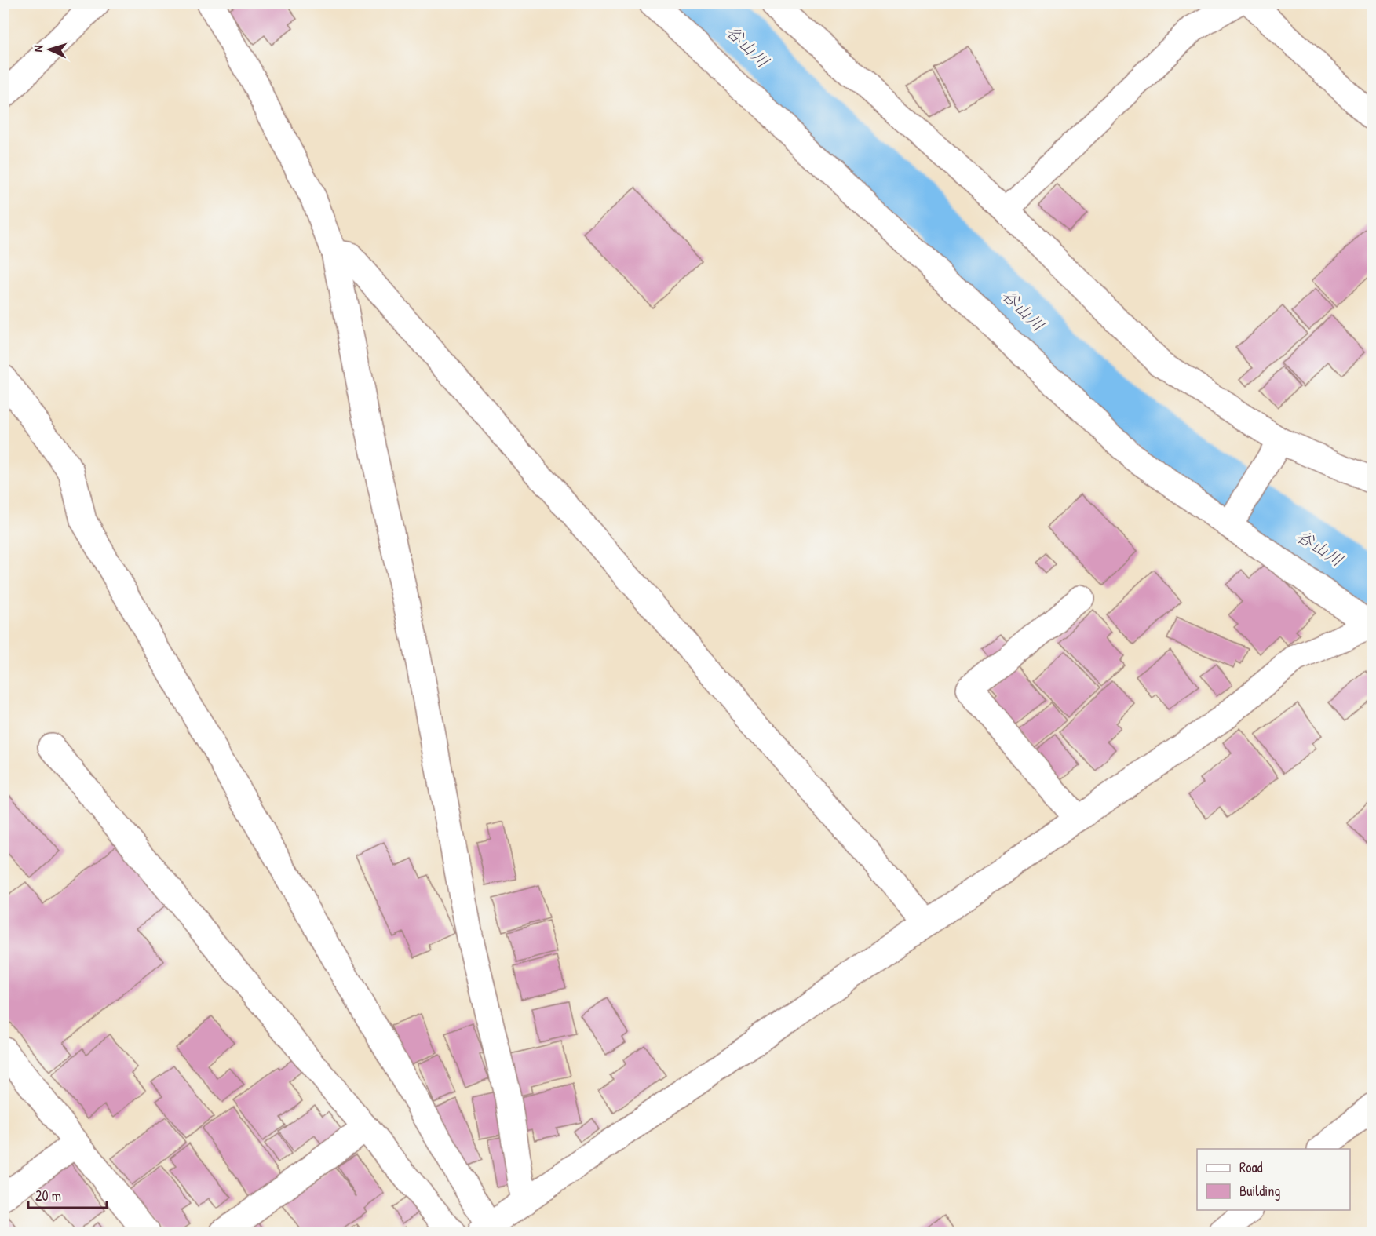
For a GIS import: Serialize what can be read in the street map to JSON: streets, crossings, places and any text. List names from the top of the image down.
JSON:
{
  "water": ["谷山川"],
  "legend": ["Road", "Building"],
  "scale_bar": "20 m",
  "north": "left"
}
